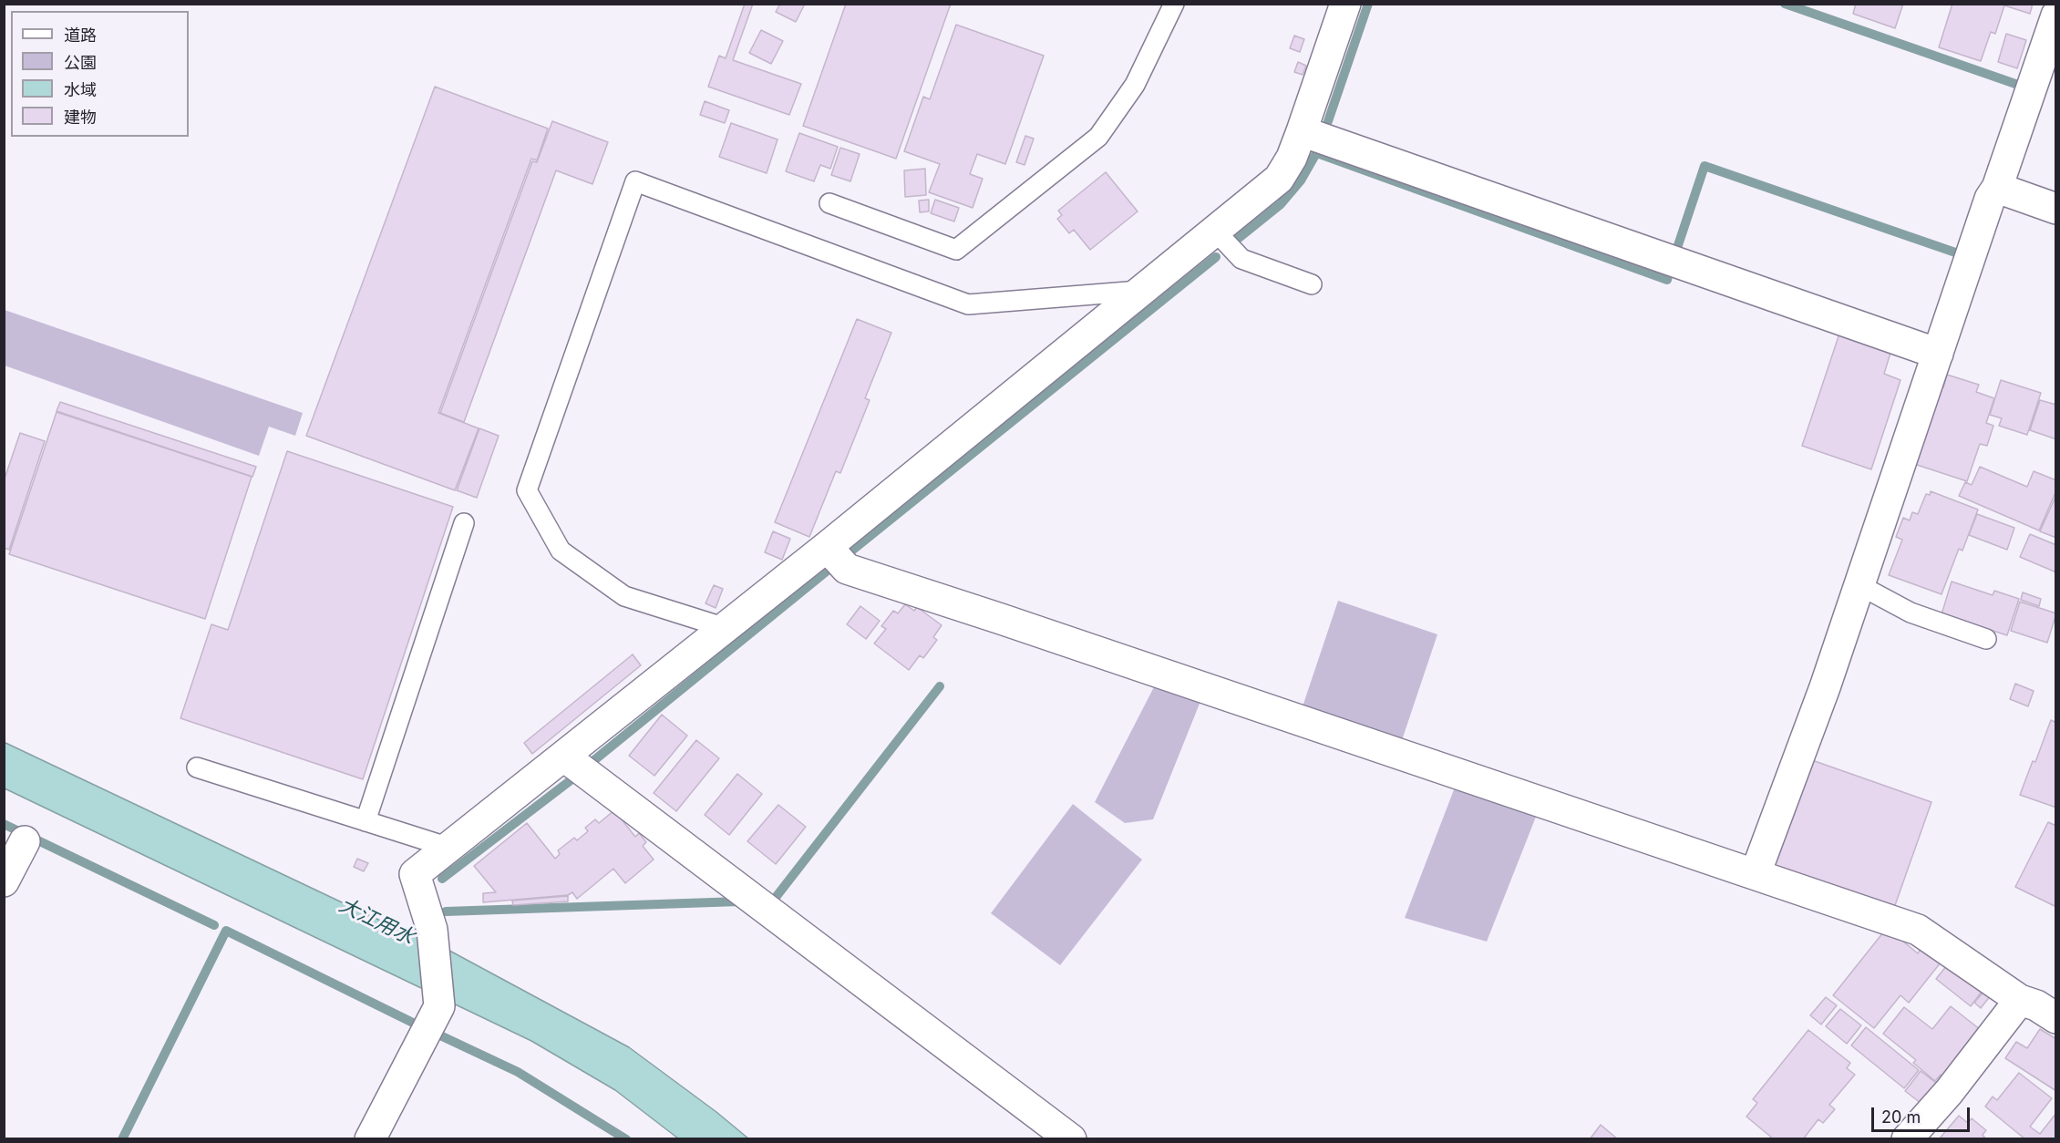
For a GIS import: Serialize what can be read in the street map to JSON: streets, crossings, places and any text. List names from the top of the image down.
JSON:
{
  "water": ["大江用水"],
  "legend": [
    "道路",
    "公園",
    "水域",
    "建物"
  ],
  "scale_bar": "20 m"
}
